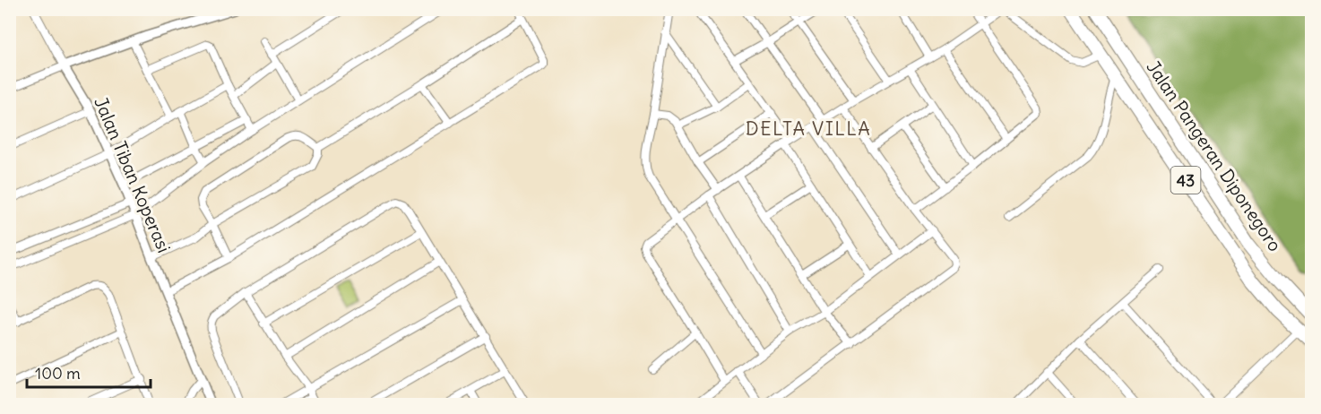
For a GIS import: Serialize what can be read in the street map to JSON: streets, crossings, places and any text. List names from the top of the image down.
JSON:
{
  "streets": {
    "highway": ["Jalan Pangeran Diponegoro", "43"],
    "street": ["Jalan Tiban Koperasi"]
  },
  "districts": ["DELTA VILLA"],
  "scale_bar": "100 m"
}
